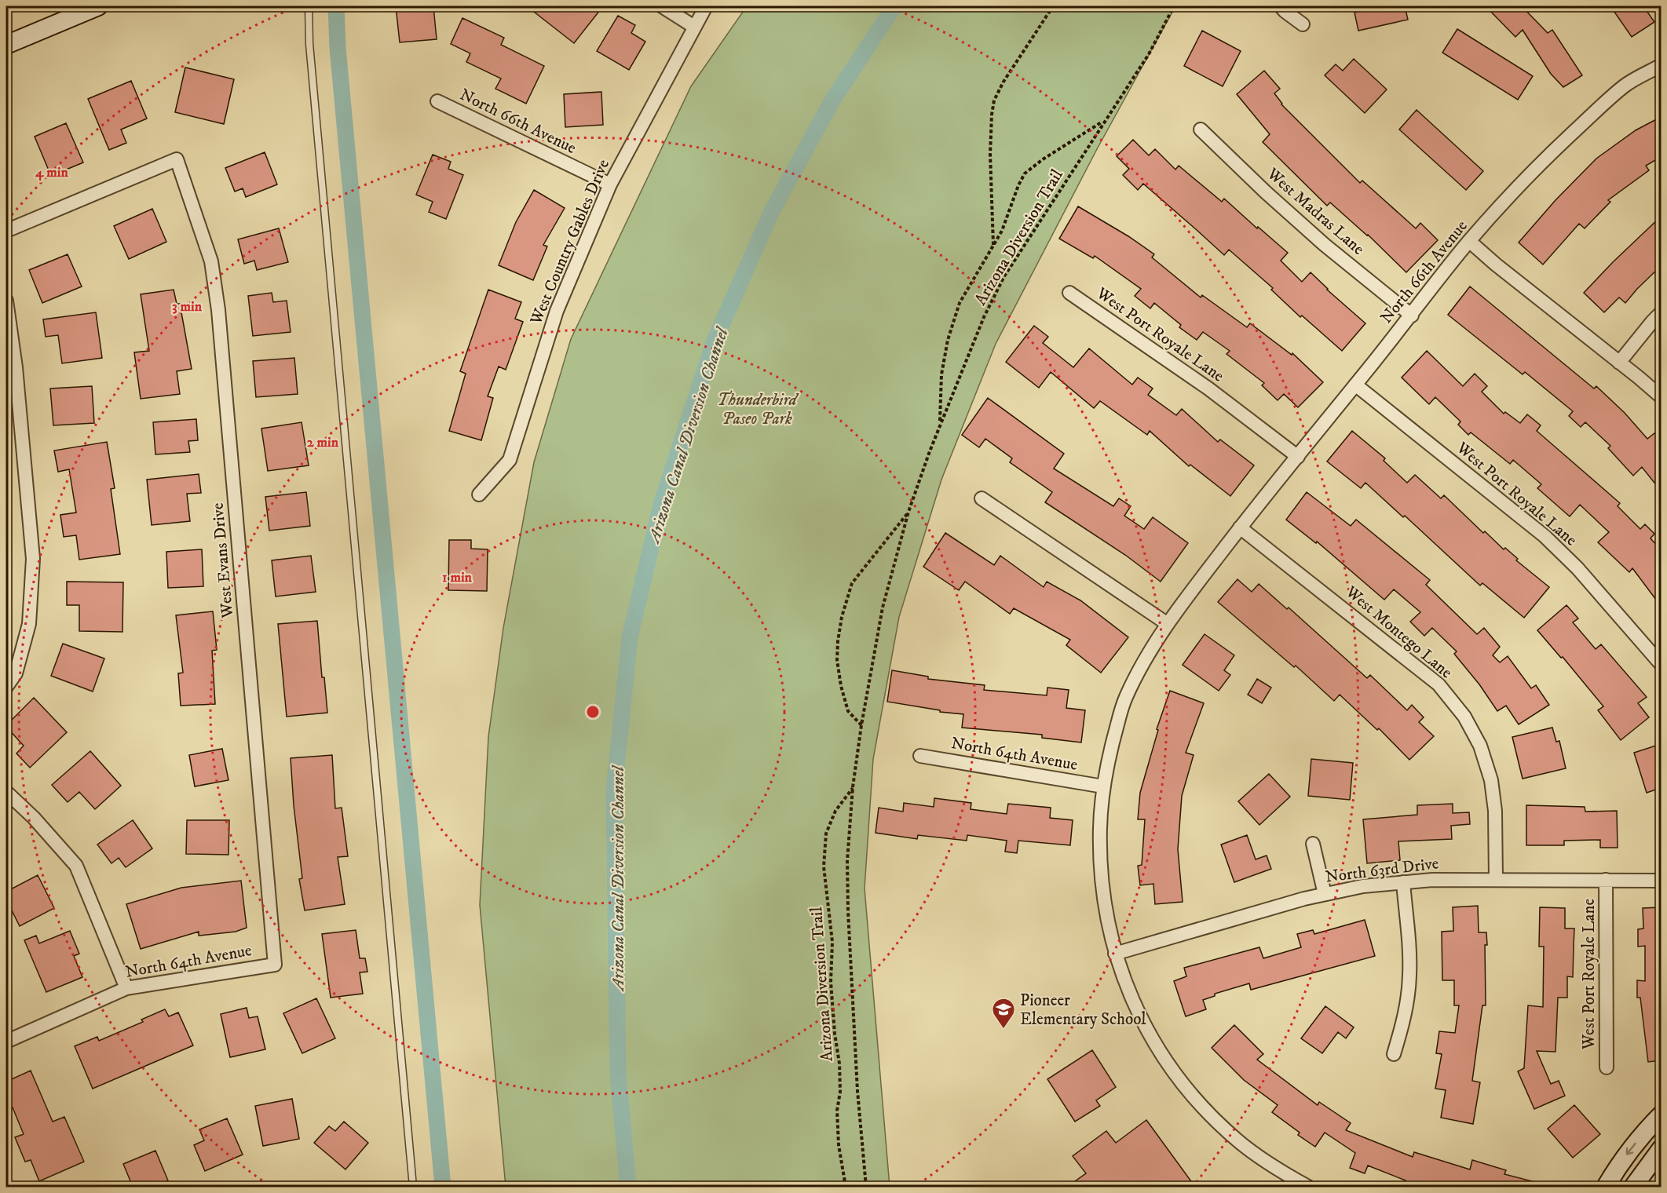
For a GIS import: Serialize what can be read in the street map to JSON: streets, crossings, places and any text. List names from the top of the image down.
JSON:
{
  "streets": {
    "street": [
      "North 66th Avenue",
      "West Madras Lane",
      "West Country Gables Drive",
      "West Port Royale Lane",
      "West Evans Drive",
      "West Montego Lane",
      "North 64th Avenue",
      "North 63rd Drive"
    ],
    "path": ["Arizona Diversion Trail"]
  },
  "crossings": [
    ["North 66th Avenue", "West Madras Lane"],
    ["North 66th Avenue", "West Country Gables Drive"],
    ["North 66th Avenue", "West Port Royale Lane"],
    ["North 66th Avenue", "West Montego Lane"],
    ["North 66th Avenue", "North 64th Avenue"],
    ["North 66th Avenue", "North 63rd Drive"],
    ["West Port Royale Lane", "North 63rd Drive"],
    ["West Evans Drive", "North 64th Avenue"],
    ["West Montego Lane", "North 63rd Drive"]
  ],
  "water": ["Arizona Canal Diversion Channel"],
  "parks": ["Thunderbird Paseo Park"],
  "places": {
    "school or university": ["Pioneer Elementary School"]
  },
  "rings": [
    "4 min",
    "3 min",
    "2 min",
    "1 min"
  ]
}
